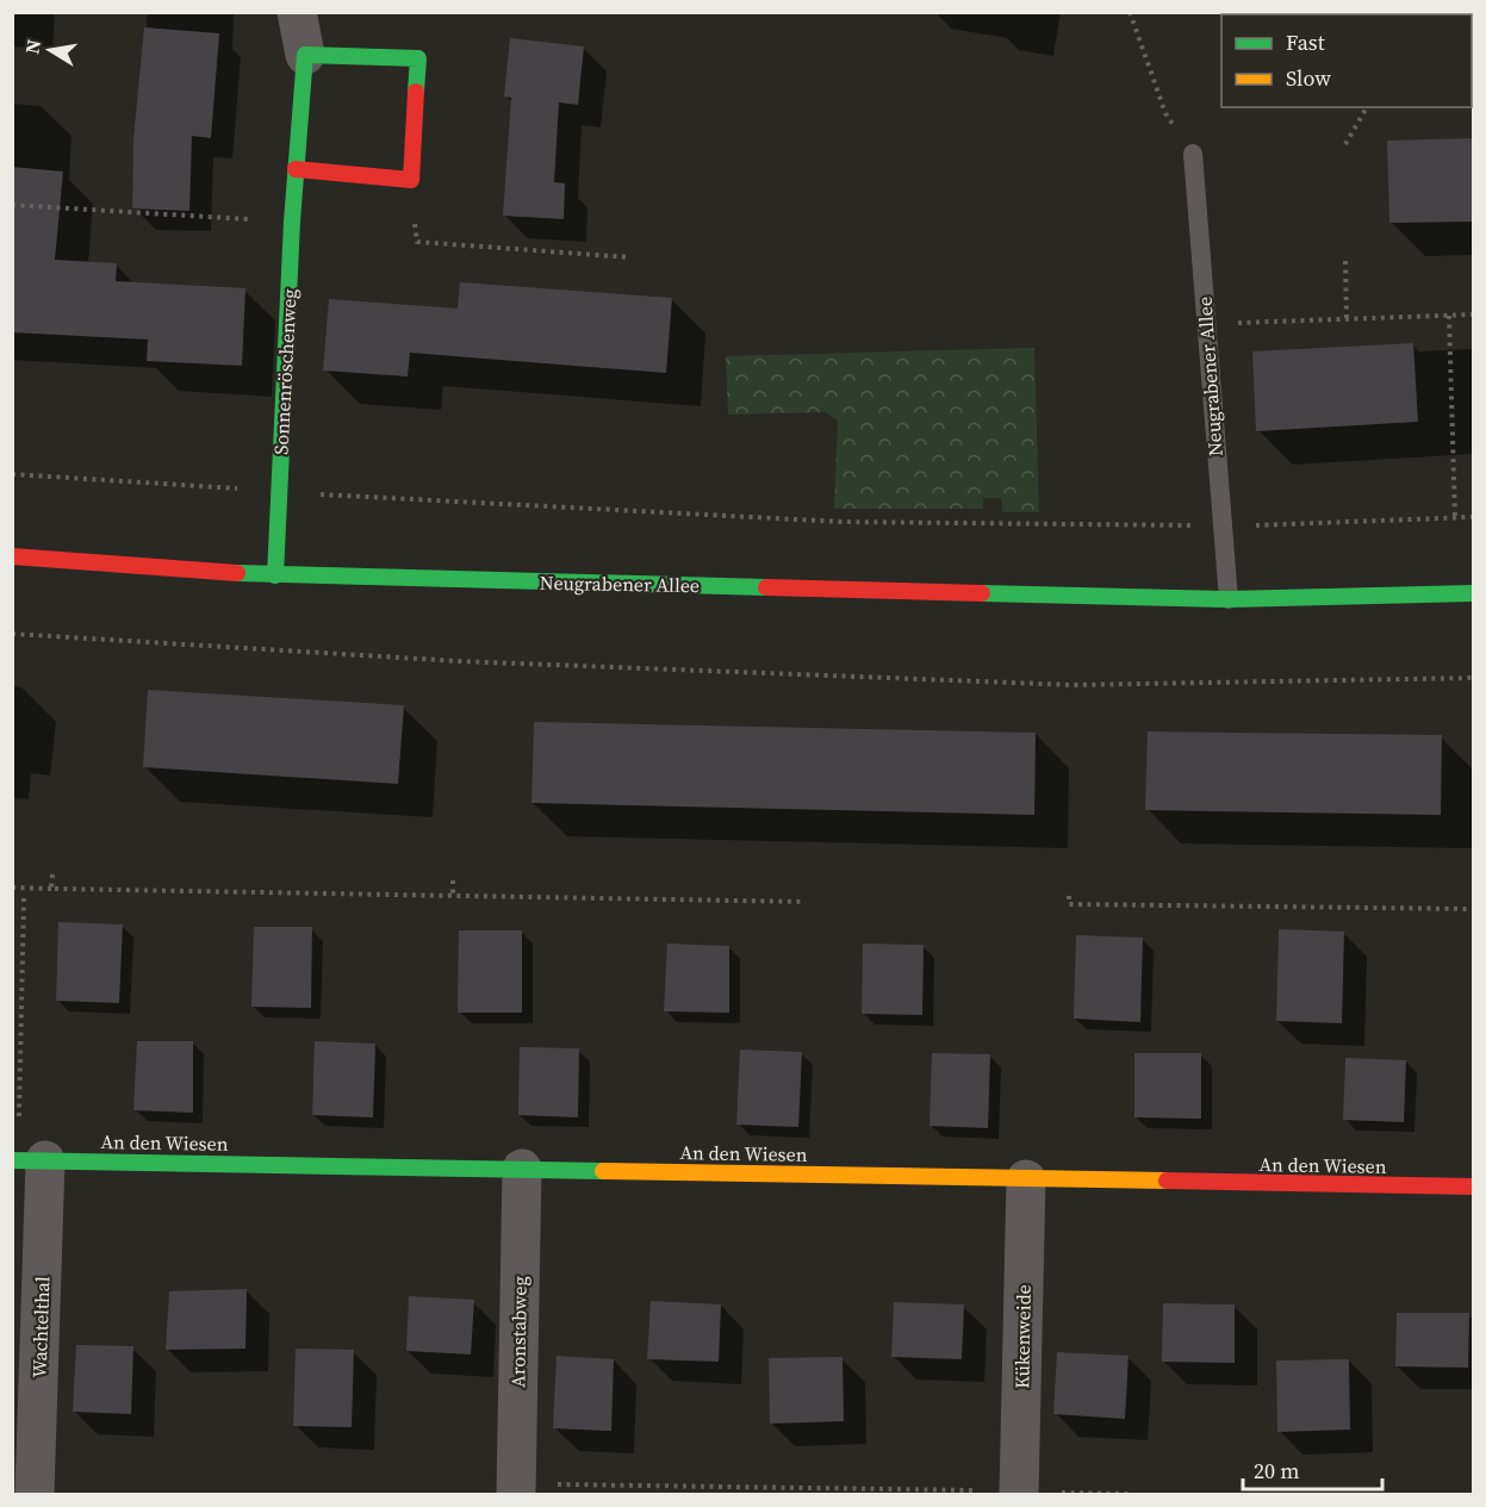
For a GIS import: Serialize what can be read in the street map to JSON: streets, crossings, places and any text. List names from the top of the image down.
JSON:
{
  "streets": {
    "street": [
      "Sonnenröschenweg",
      "Neugrabener Allee",
      "An den Wiesen",
      "Wachtelthal",
      "Aronstabweg",
      "Kükenweide"
    ]
  },
  "crossings": [
    ["Sonnenröschenweg", "Neugrabener Allee"],
    ["An den Wiesen", "Wachtelthal"],
    ["An den Wiesen", "Aronstabweg"],
    ["An den Wiesen", "Kükenweide"]
  ],
  "legend": ["Fast", "Slow"],
  "scale_bar": "20 m",
  "north": "left"
}
